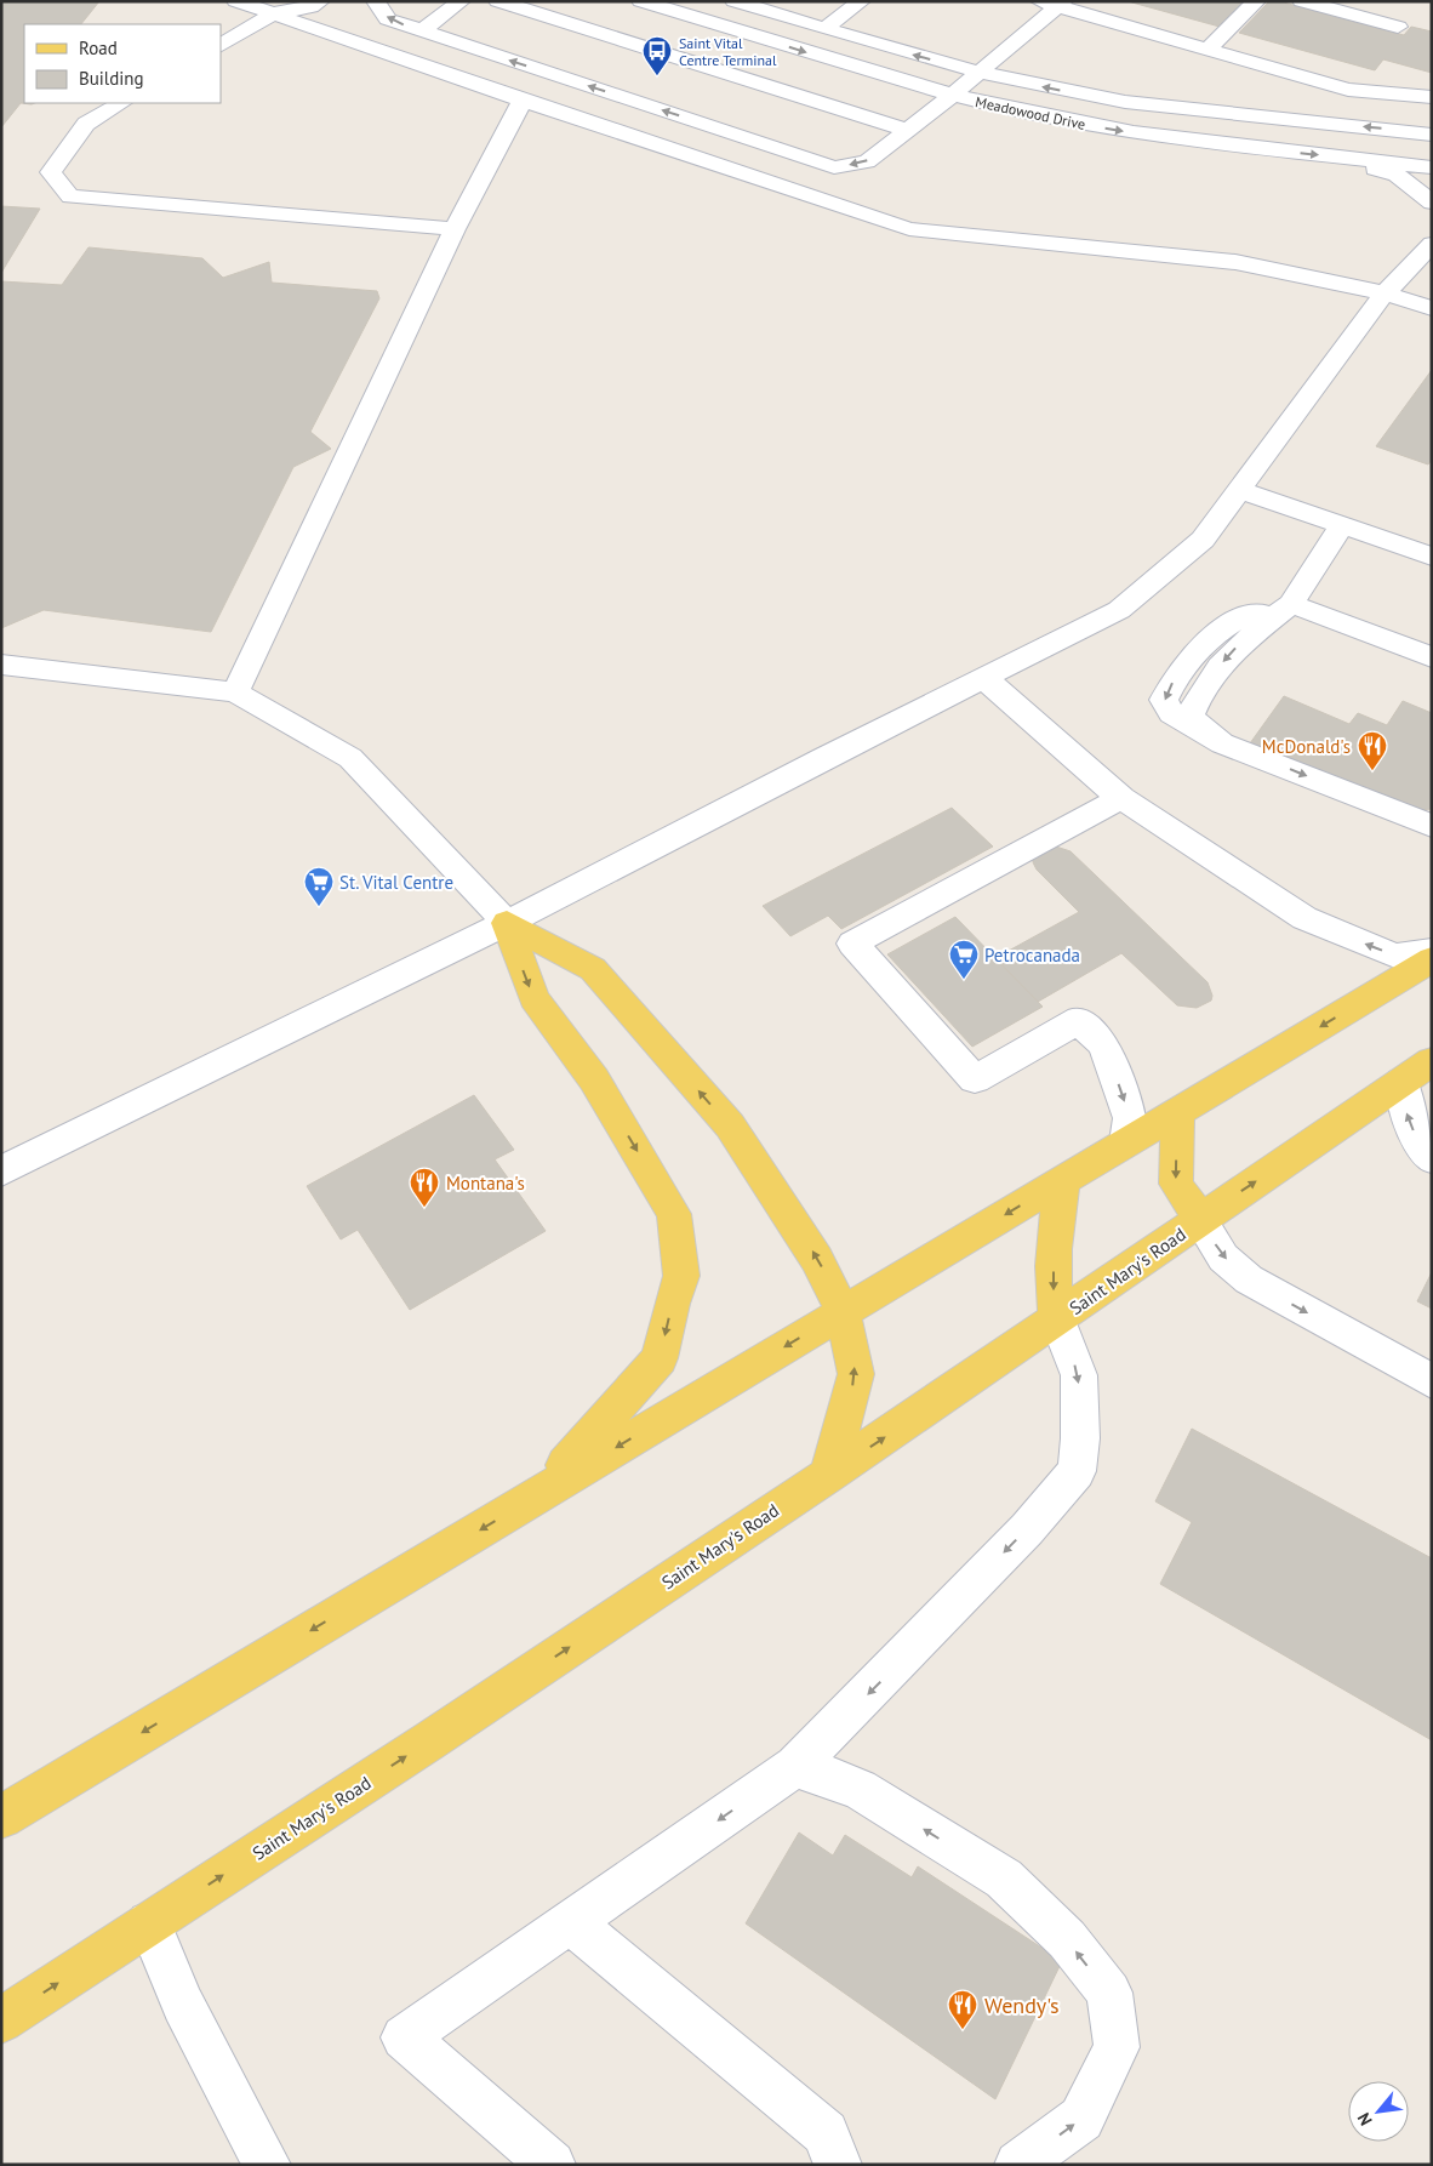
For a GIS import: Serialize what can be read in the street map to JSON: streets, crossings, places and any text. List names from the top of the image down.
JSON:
{
  "streets": {
    "main road": ["Saint Mary's Road"],
    "street": ["Meadowood Drive"]
  },
  "places": {
    "bus stop": ["Saint Vital Centre Terminal"],
    "restaurant": ["McDonald's", "Montana's", "Wendy's"],
    "supermarket": ["St. Vital Centre", "Petrocanada"]
  },
  "legend": ["Road", "Building"],
  "north": "bottom left"
}
